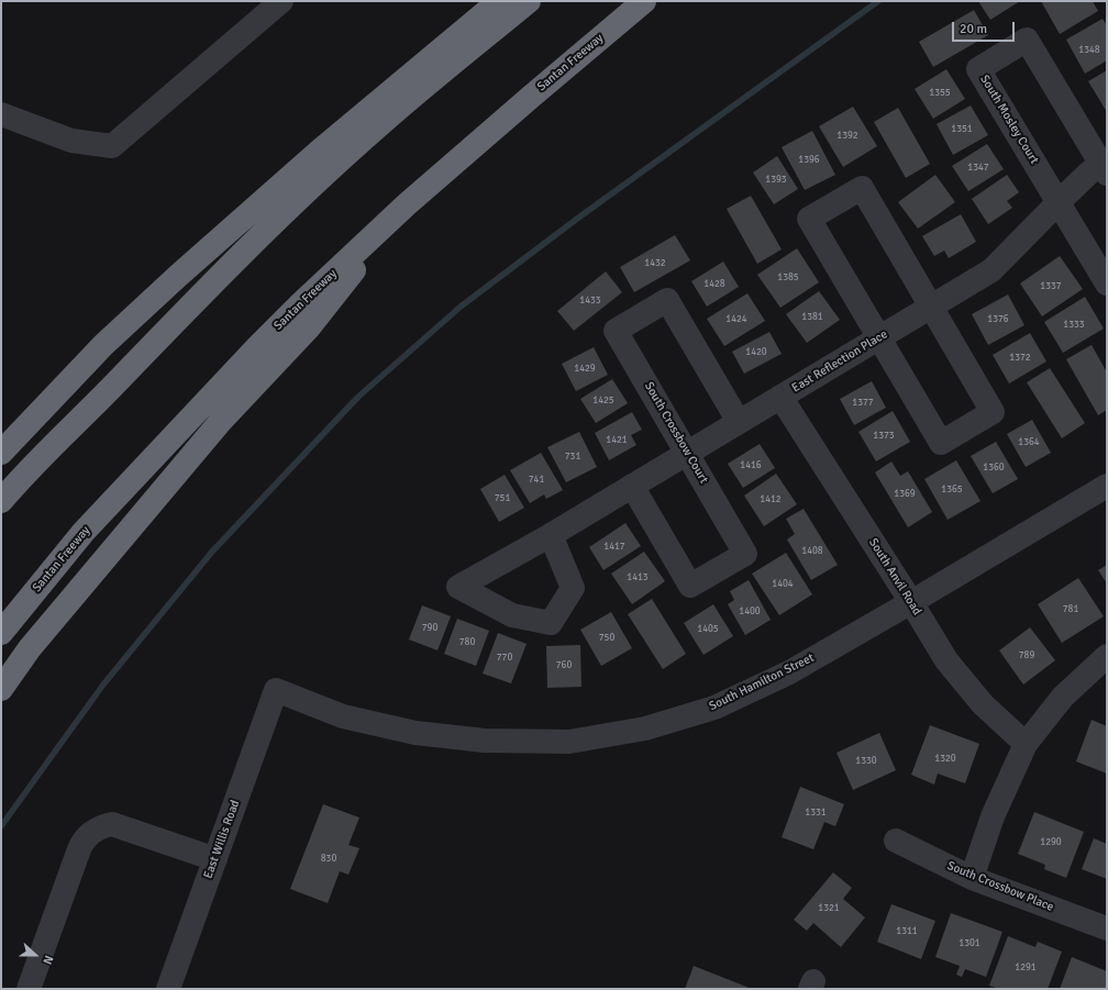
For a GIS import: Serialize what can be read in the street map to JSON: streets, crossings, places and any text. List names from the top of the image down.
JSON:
{
  "streets": {
    "highway": ["Santan Freeway"],
    "street": [
      "South Mosley Court",
      "East Reflection Place",
      "South Crossbow Court",
      "South Anvil Road",
      "South Hamilton Street",
      "East Willis Road",
      "South Crossbow Place"
    ]
  },
  "crossings": [
    ["South Mosley Court", "East Reflection Place"],
    ["East Reflection Place", "South Crossbow Court"],
    ["East Reflection Place", "South Anvil Road"],
    ["South Anvil Road", "South Hamilton Street"],
    ["South Hamilton Street", "East Willis Road"]
  ],
  "house_numbers": [
    "1348",
    "1355",
    "1351",
    "1392",
    "1396",
    "1347",
    "1393",
    "1432",
    "1385",
    "1428",
    "1337",
    "1433",
    "1381",
    "1424",
    "1376",
    "1333",
    "1420",
    "1372",
    "1429",
    "1425",
    "1377",
    "1373",
    "1421",
    "1364",
    "731",
    "1416",
    "1360",
    "741",
    "1365",
    "1369",
    "751",
    "1412",
    "1417",
    "1408",
    "1413",
    "1404",
    "781",
    "1400",
    "790",
    "1405",
    "750",
    "780",
    "789",
    "770",
    "760",
    "1320",
    "1330",
    "1331",
    "1290",
    "830",
    "1321",
    "1311",
    "1301",
    "1291"
  ],
  "scale_bar": "20 m",
  "north": "right"
}
